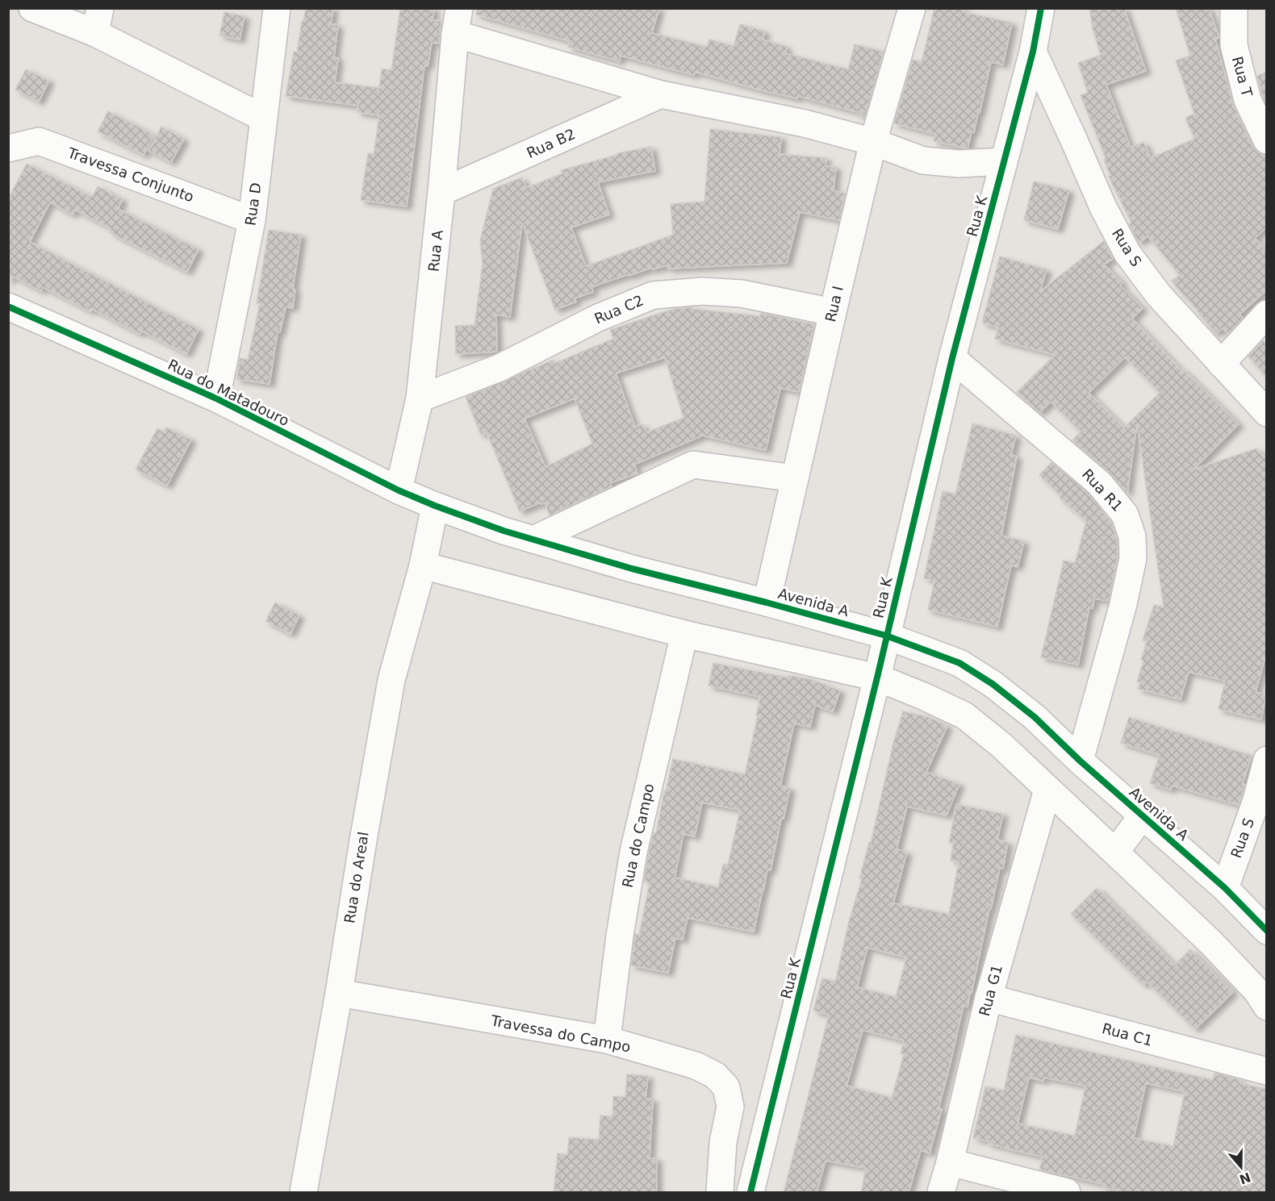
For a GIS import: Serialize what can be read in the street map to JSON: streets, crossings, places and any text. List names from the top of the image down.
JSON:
{
  "streets": {
    "street": [
      "Rua T",
      "Rua B2",
      "Travessa Conjunto",
      "Rua D",
      "Rua K",
      "Rua S",
      "Rua A",
      "Rua I",
      "Rua C2",
      "Rua do Matadouro",
      "Rua R1",
      "Avenida A",
      "Rua do Campo",
      "Rua do Areal",
      "Rua G1",
      "Travessa do Campo",
      "Rua C1"
    ]
  },
  "crossings": [
    ["Rua B2", "Rua A"],
    ["Travessa Conjunto", "Rua D"],
    ["Rua D", "Rua do Matadouro"],
    ["Rua K", "Rua S"],
    ["Rua K", "Rua R1"],
    ["Rua K", "Avenida A"],
    ["Rua S", "Avenida A"],
    ["Rua A", "Rua C2"],
    ["Rua A", "Rua do Matadouro"],
    ["Rua I", "Rua C2"],
    ["Rua I", "Avenida A"],
    ["Rua do Matadouro", "Avenida A"],
    ["Rua do Matadouro", "Rua do Areal"],
    ["Rua R1", "Avenida A"],
    ["Avenida A", "Rua do Areal"],
    ["Rua do Campo", "Travessa do Campo"],
    ["Rua do Areal", "Travessa do Campo"],
    ["Rua G1", "Rua C1"]
  ],
  "north": "bottom"
}
